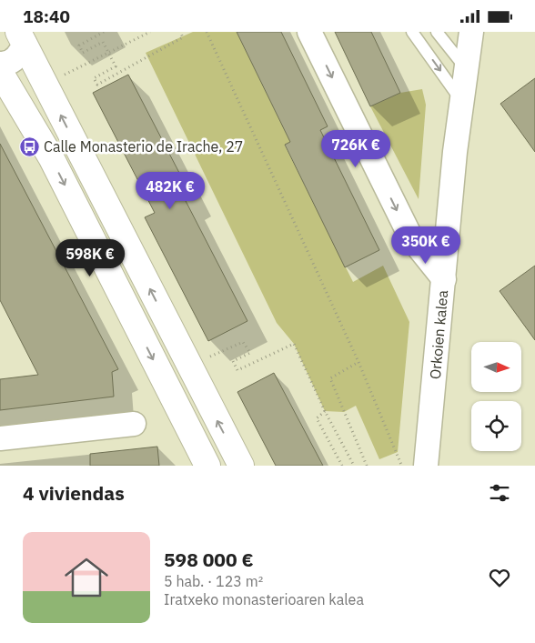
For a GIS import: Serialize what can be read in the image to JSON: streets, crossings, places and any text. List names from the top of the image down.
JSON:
{
  "streets": {
    "street": ["Orkoien kalea"]
  },
  "places": {
    "bus stop": ["Calle Monasterio de Irache, 27"]
  },
  "north": "right",
  "page": {
    "status": "18:40",
    "price": [
      "726K €",
      "482K €",
      "350K €",
      "598K €"
    ],
    "heading": "4 viviendas",
    "list": [
      {
        "name": "598 000 €",
        "note": "5 hab. · 123 m² · Iratxeko monasterioaren kalea"
      }
    ]
  }
}
